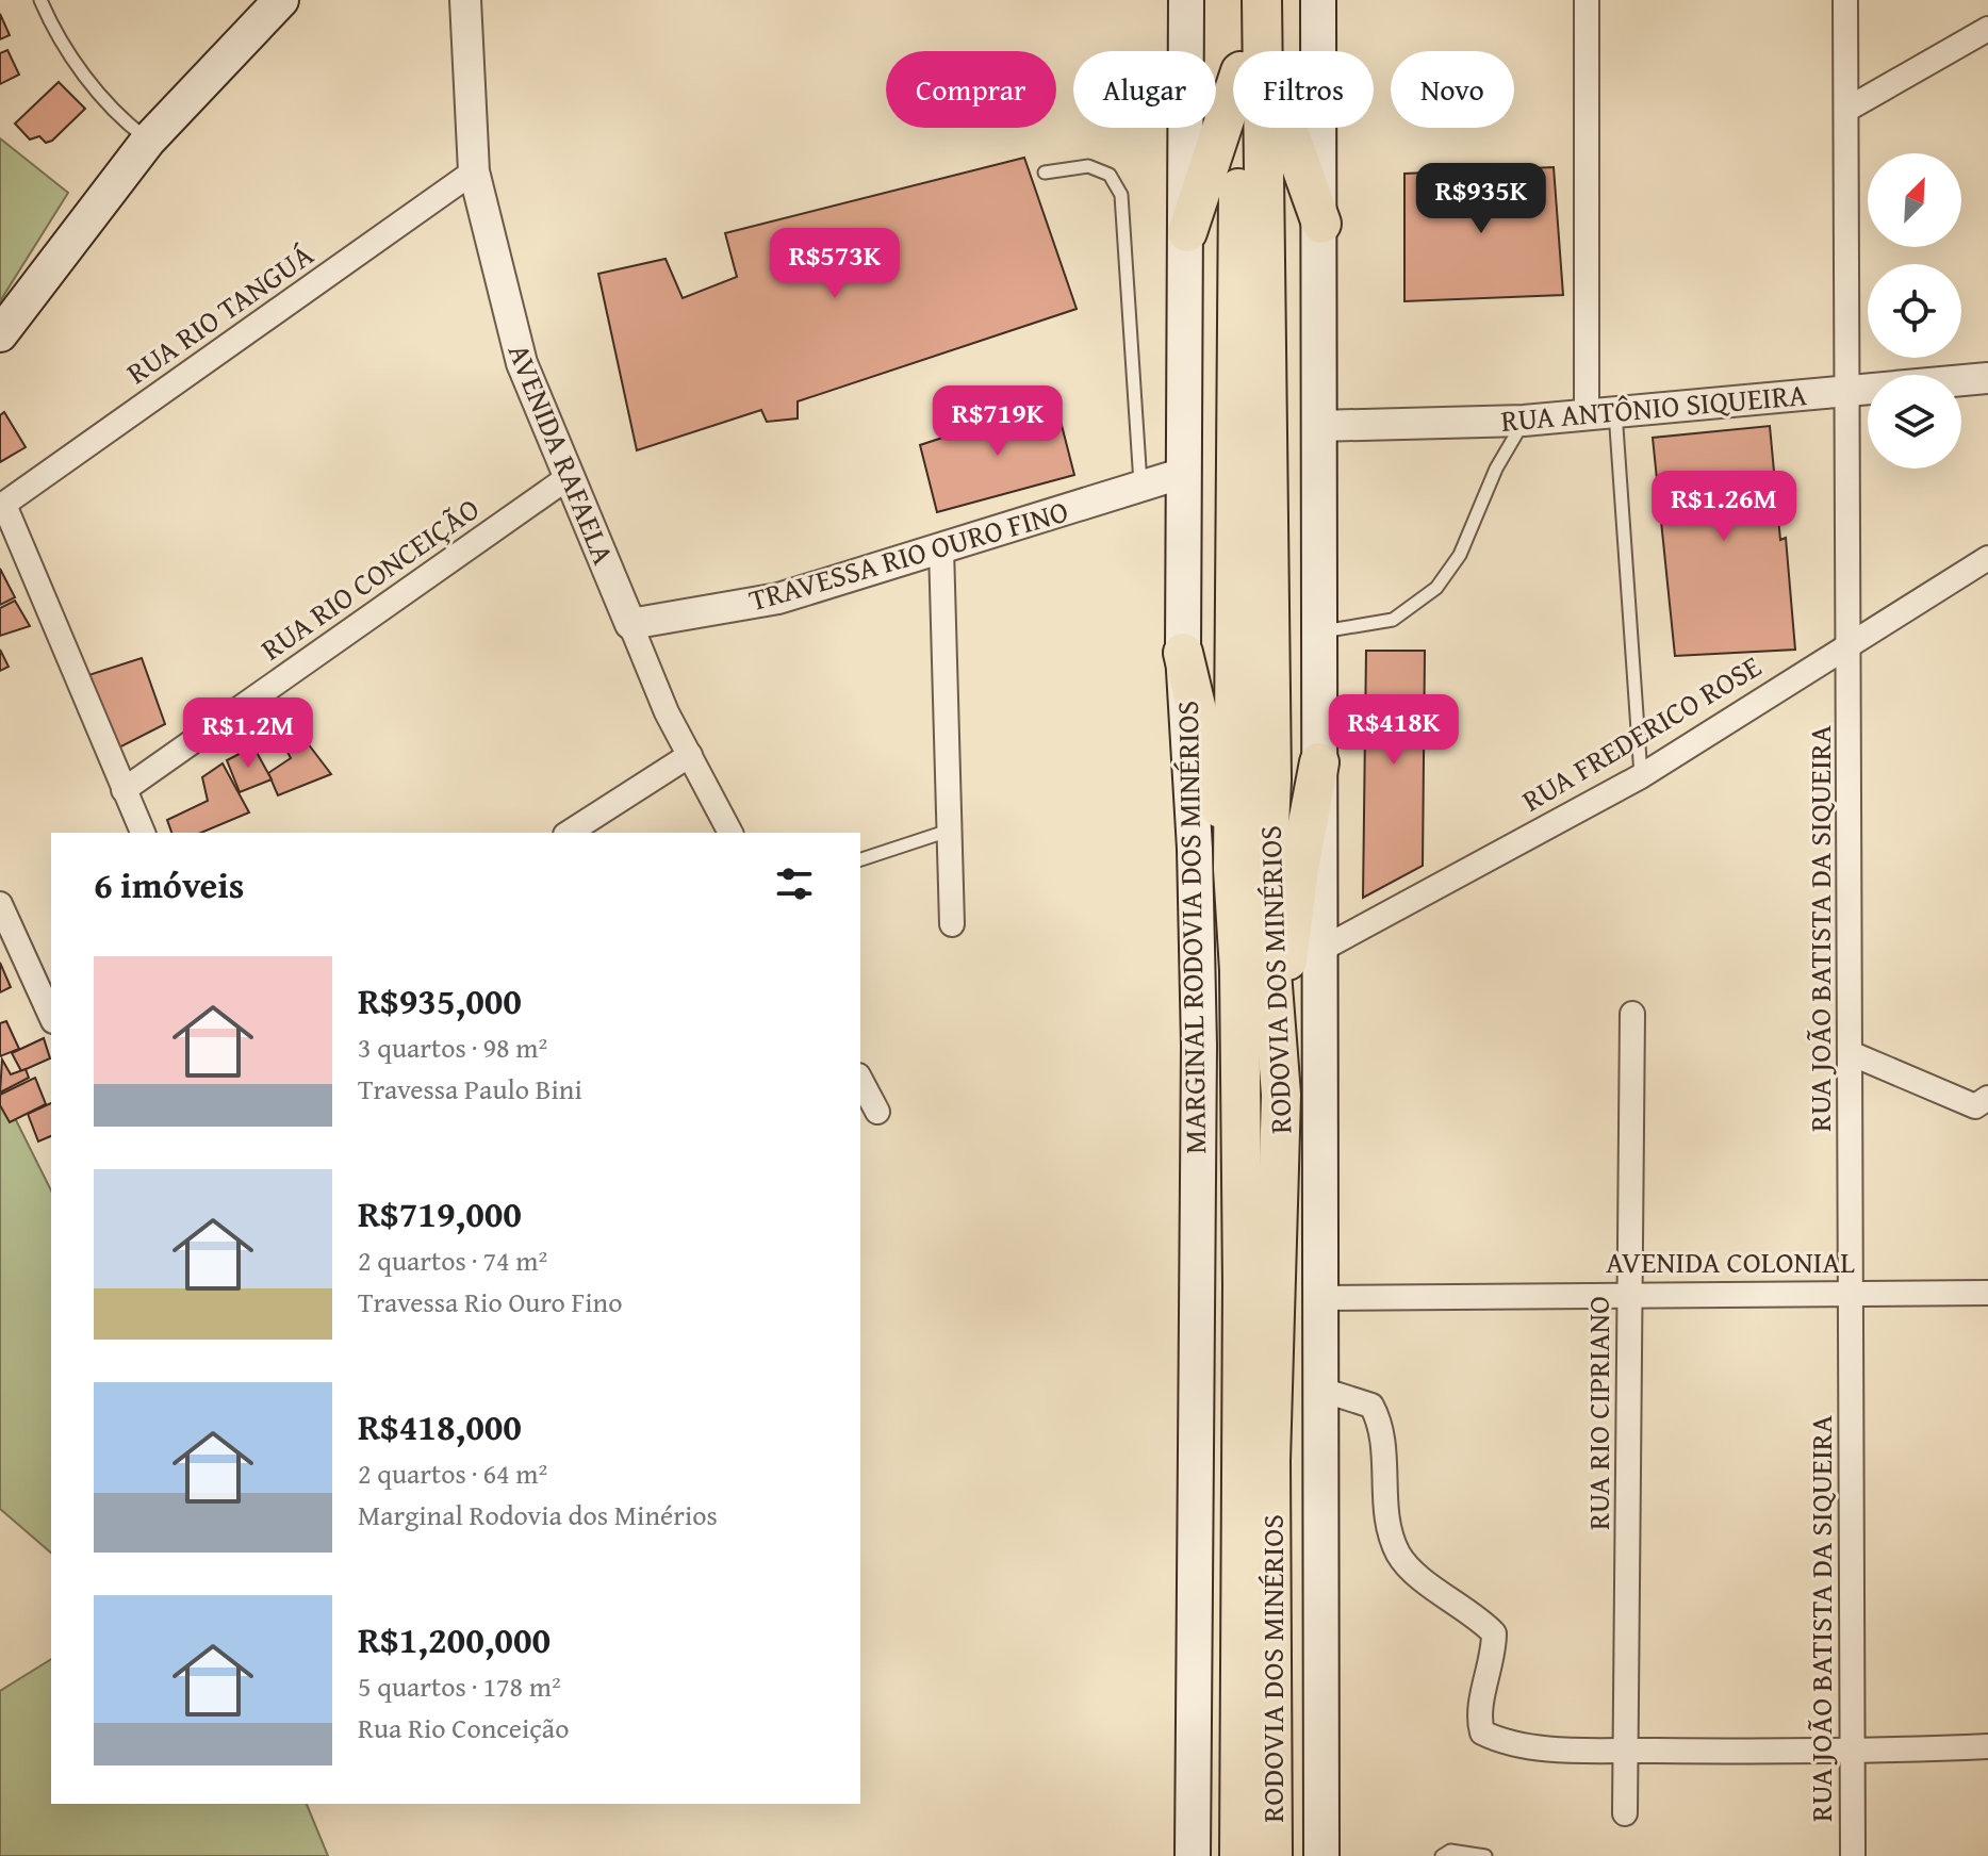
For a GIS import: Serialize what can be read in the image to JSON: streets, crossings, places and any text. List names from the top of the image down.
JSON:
{
  "streets": {
    "main road": ["MARGINAL RODOVIA DOS MINÉRIOS", "RODOVIA DOS MINÉRIOS"],
    "street": [
      "RUA RIO TANGUÁ",
      "RUA ANTÔNIO SIQUEIRA",
      "AVENIDA RAFAELA",
      "TRAVESSA RIO OURO FINO",
      "RUA RIO CONCEIÇÃO",
      "RUA FREDERICO ROSE",
      "RUA JOÃO BATISTA DA SIQUEIRA",
      "AVENIDA COLONIAL",
      "RUA RIO CIPRIANO"
    ]
  },
  "crossings": [
    ["RUA RIO TANGUÁ", "AVENIDA RAFAELA"],
    ["RUA ANTÔNIO SIQUEIRA", "RUA JOÃO BATISTA DA SIQUEIRA"],
    ["AVENIDA RAFAELA", "TRAVESSA RIO OURO FINO"],
    ["AVENIDA RAFAELA", "RUA RIO CONCEIÇÃO"],
    ["TRAVESSA RIO OURO FINO", "MARGINAL RODOVIA DOS MINÉRIOS"],
    ["RUA FREDERICO ROSE", "RUA JOÃO BATISTA DA SIQUEIRA"],
    ["RUA JOÃO BATISTA DA SIQUEIRA", "AVENIDA COLONIAL"],
    ["AVENIDA COLONIAL", "RUA RIO CIPRIANO"]
  ],
  "north": "top right",
  "page": {
    "chip": [
      "Comprar",
      "Alugar",
      "Filtros",
      "Novo"
    ],
    "price": [
      "R$935K",
      "R$573K",
      "R$719K",
      "R$1.26M",
      "R$418K",
      "R$1.2M"
    ],
    "heading": "6 imóveis",
    "list": [
      {
        "name": "R$935,000",
        "note": "3 quartos · 98 m² · Travessa Paulo Bini"
      },
      {
        "name": "R$719,000",
        "note": "2 quartos · 74 m² · Travessa Rio Ouro Fino"
      },
      {
        "name": "R$418,000",
        "note": "2 quartos · 64 m² · Marginal Rodovia dos Minérios"
      },
      {
        "name": "R$1,200,000",
        "note": "5 quartos · 178 m² · Rua Rio Conceição"
      }
    ]
  }
}
